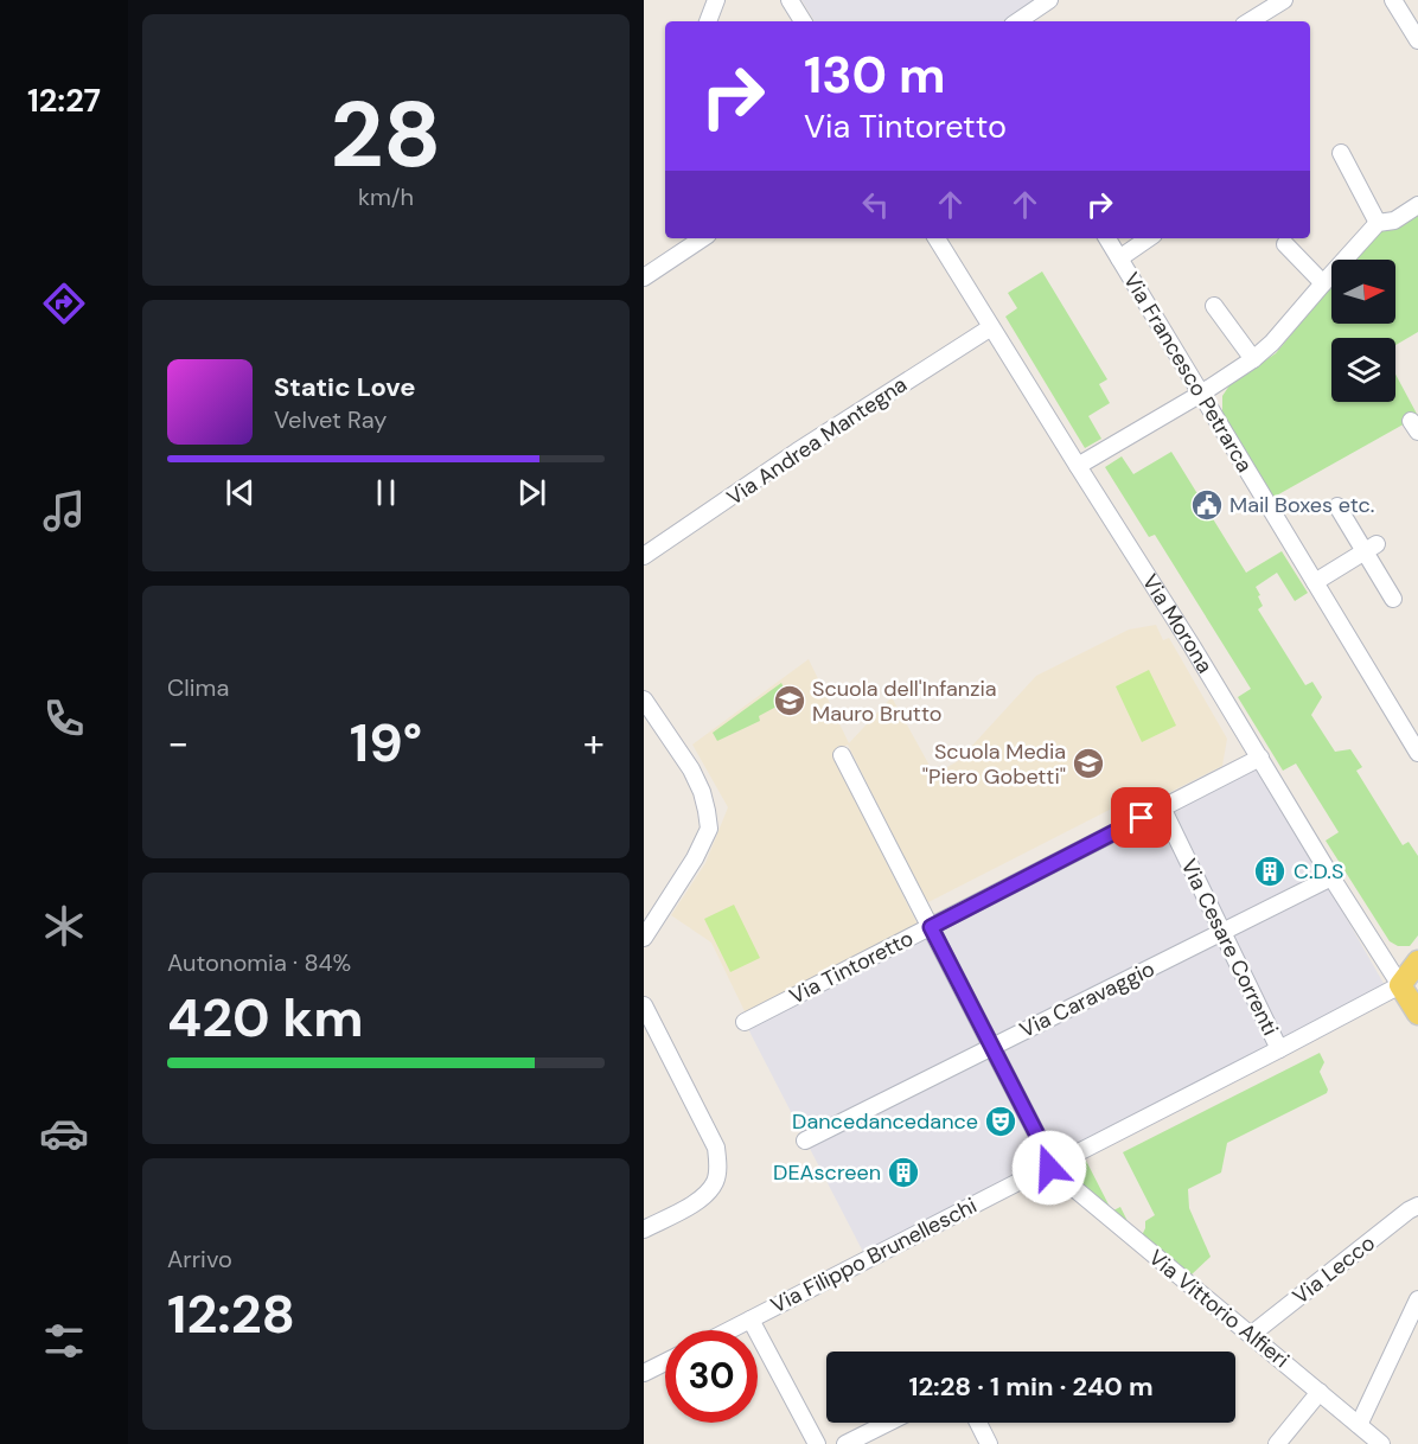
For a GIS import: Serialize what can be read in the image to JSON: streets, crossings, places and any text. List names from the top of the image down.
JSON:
{
  "streets": {
    "main road": ["Via Morona"],
    "street": [
      "Via Francesco Petrarca",
      "Via Andrea Mantegna",
      "Via Cesare Correnti",
      "Via Tintoretto",
      "Via Caravaggio",
      "Via Filippo Brunelleschi",
      "Via Lecco",
      "Via Vittorio Alfieri"
    ]
  },
  "crossings": [
    ["Via Andrea Mantegna", "Via Morona"],
    ["Via Morona", "Via Tintoretto"],
    ["Via Morona", "Via Caravaggio"],
    ["Via Morona", "Via Filippo Brunelleschi"],
    ["Via Cesare Correnti", "Via Tintoretto"],
    ["Via Cesare Correnti", "Via Caravaggio"],
    ["Via Cesare Correnti", "Via Filippo Brunelleschi"],
    ["Via Filippo Brunelleschi", "Via Vittorio Alfieri"],
    ["Via Lecco", "Via Vittorio Alfieri"]
  ],
  "places": {
    "public building": ["Mail Boxes etc."],
    "school or university": ["Scuola dell'Infanzia Mauro Brutto", "Scuola Media \"Piero Gobetti\""],
    "building": ["C.D.S", "DEAscreen"],
    "theatre": ["Dancedancedance"]
  },
  "north": "right",
  "page": {
    "tabs": "12:27",
    "tile": [
      ["28", "km/h"],
      "Clima",
      ["Autonomia · 84%", "420 km"],
      ["Arrivo", "12:28"]
    ],
    "turn": ["130 m", "Via Tintoretto"],
    "song": ["Static Love", "Velvet Ray"],
    "heat": ["−", "19°", "+"],
    "limit": "30",
    "trip": "12:28 · 1 min · 240 m"
  }
}
